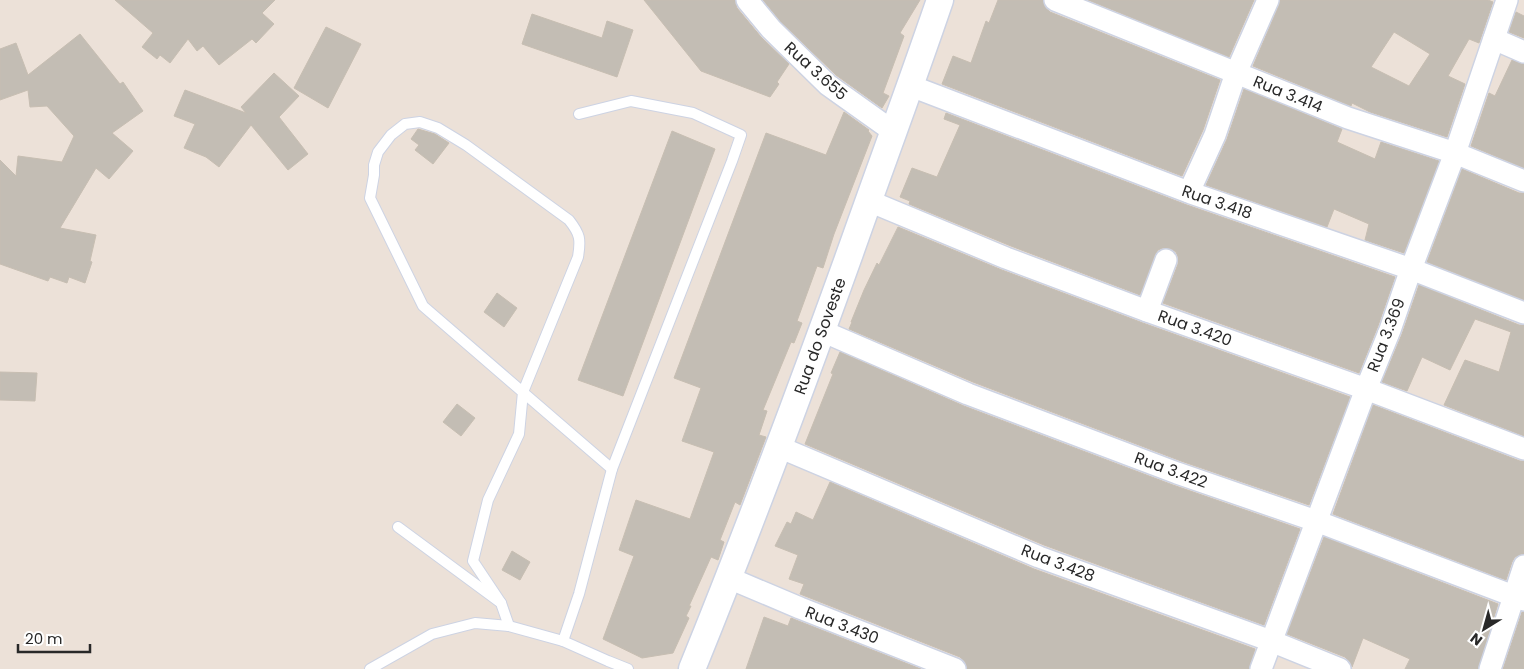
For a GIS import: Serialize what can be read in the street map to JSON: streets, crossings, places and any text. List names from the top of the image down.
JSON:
{
  "streets": {
    "street": [
      "Rua 3.655",
      "Rua 3.414",
      "Rua 3.418",
      "Rua 3.420",
      "Rua 3.369",
      "Rua do Soveste",
      "Rua 3.422",
      "Rua 3.428",
      "Rua 3.430"
    ]
  },
  "crossings": [
    ["Rua 3.655", "Rua do Soveste"],
    ["Rua 3.414", "Rua 3.369"],
    ["Rua 3.418", "Rua 3.369"],
    ["Rua 3.418", "Rua do Soveste"],
    ["Rua 3.420", "Rua 3.369"],
    ["Rua 3.420", "Rua do Soveste"],
    ["Rua 3.369", "Rua 3.422"],
    ["Rua 3.369", "Rua 3.428"],
    ["Rua do Soveste", "Rua 3.422"],
    ["Rua do Soveste", "Rua 3.428"],
    ["Rua do Soveste", "Rua 3.430"]
  ],
  "scale_bar": "20 m",
  "north": "bottom left"
}
